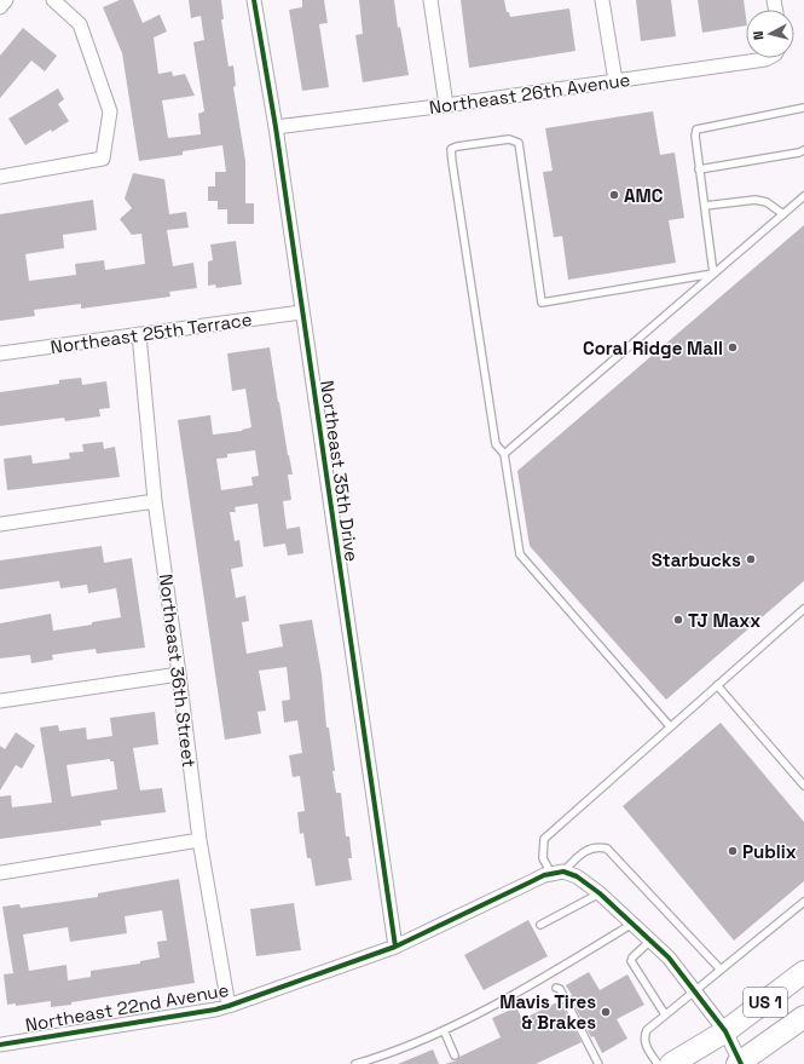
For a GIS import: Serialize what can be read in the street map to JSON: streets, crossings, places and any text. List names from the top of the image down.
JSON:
{
  "streets": {
    "main road": ["US 1"],
    "street": [
      "Northeast 26th Avenue",
      "Northeast 25th Terrace",
      "Northeast 35th Drive",
      "Northeast 36th Street",
      "Northeast 22nd Avenue"
    ]
  },
  "crossings": [
    ["Northeast 26th Avenue", "Northeast 35th Drive"],
    ["Northeast 25th Terrace", "Northeast 35th Drive"],
    ["Northeast 25th Terrace", "Northeast 36th Street"],
    ["Northeast 35th Drive", "Northeast 22nd Avenue"],
    ["Northeast 36th Street", "Northeast 22nd Avenue"]
  ],
  "places": [
    "AMC",
    "Coral Ridge Mall",
    "Starbucks",
    "TJ Maxx",
    "Publix",
    "Mavis Tires & Brakes"
  ],
  "north": "left"
}
